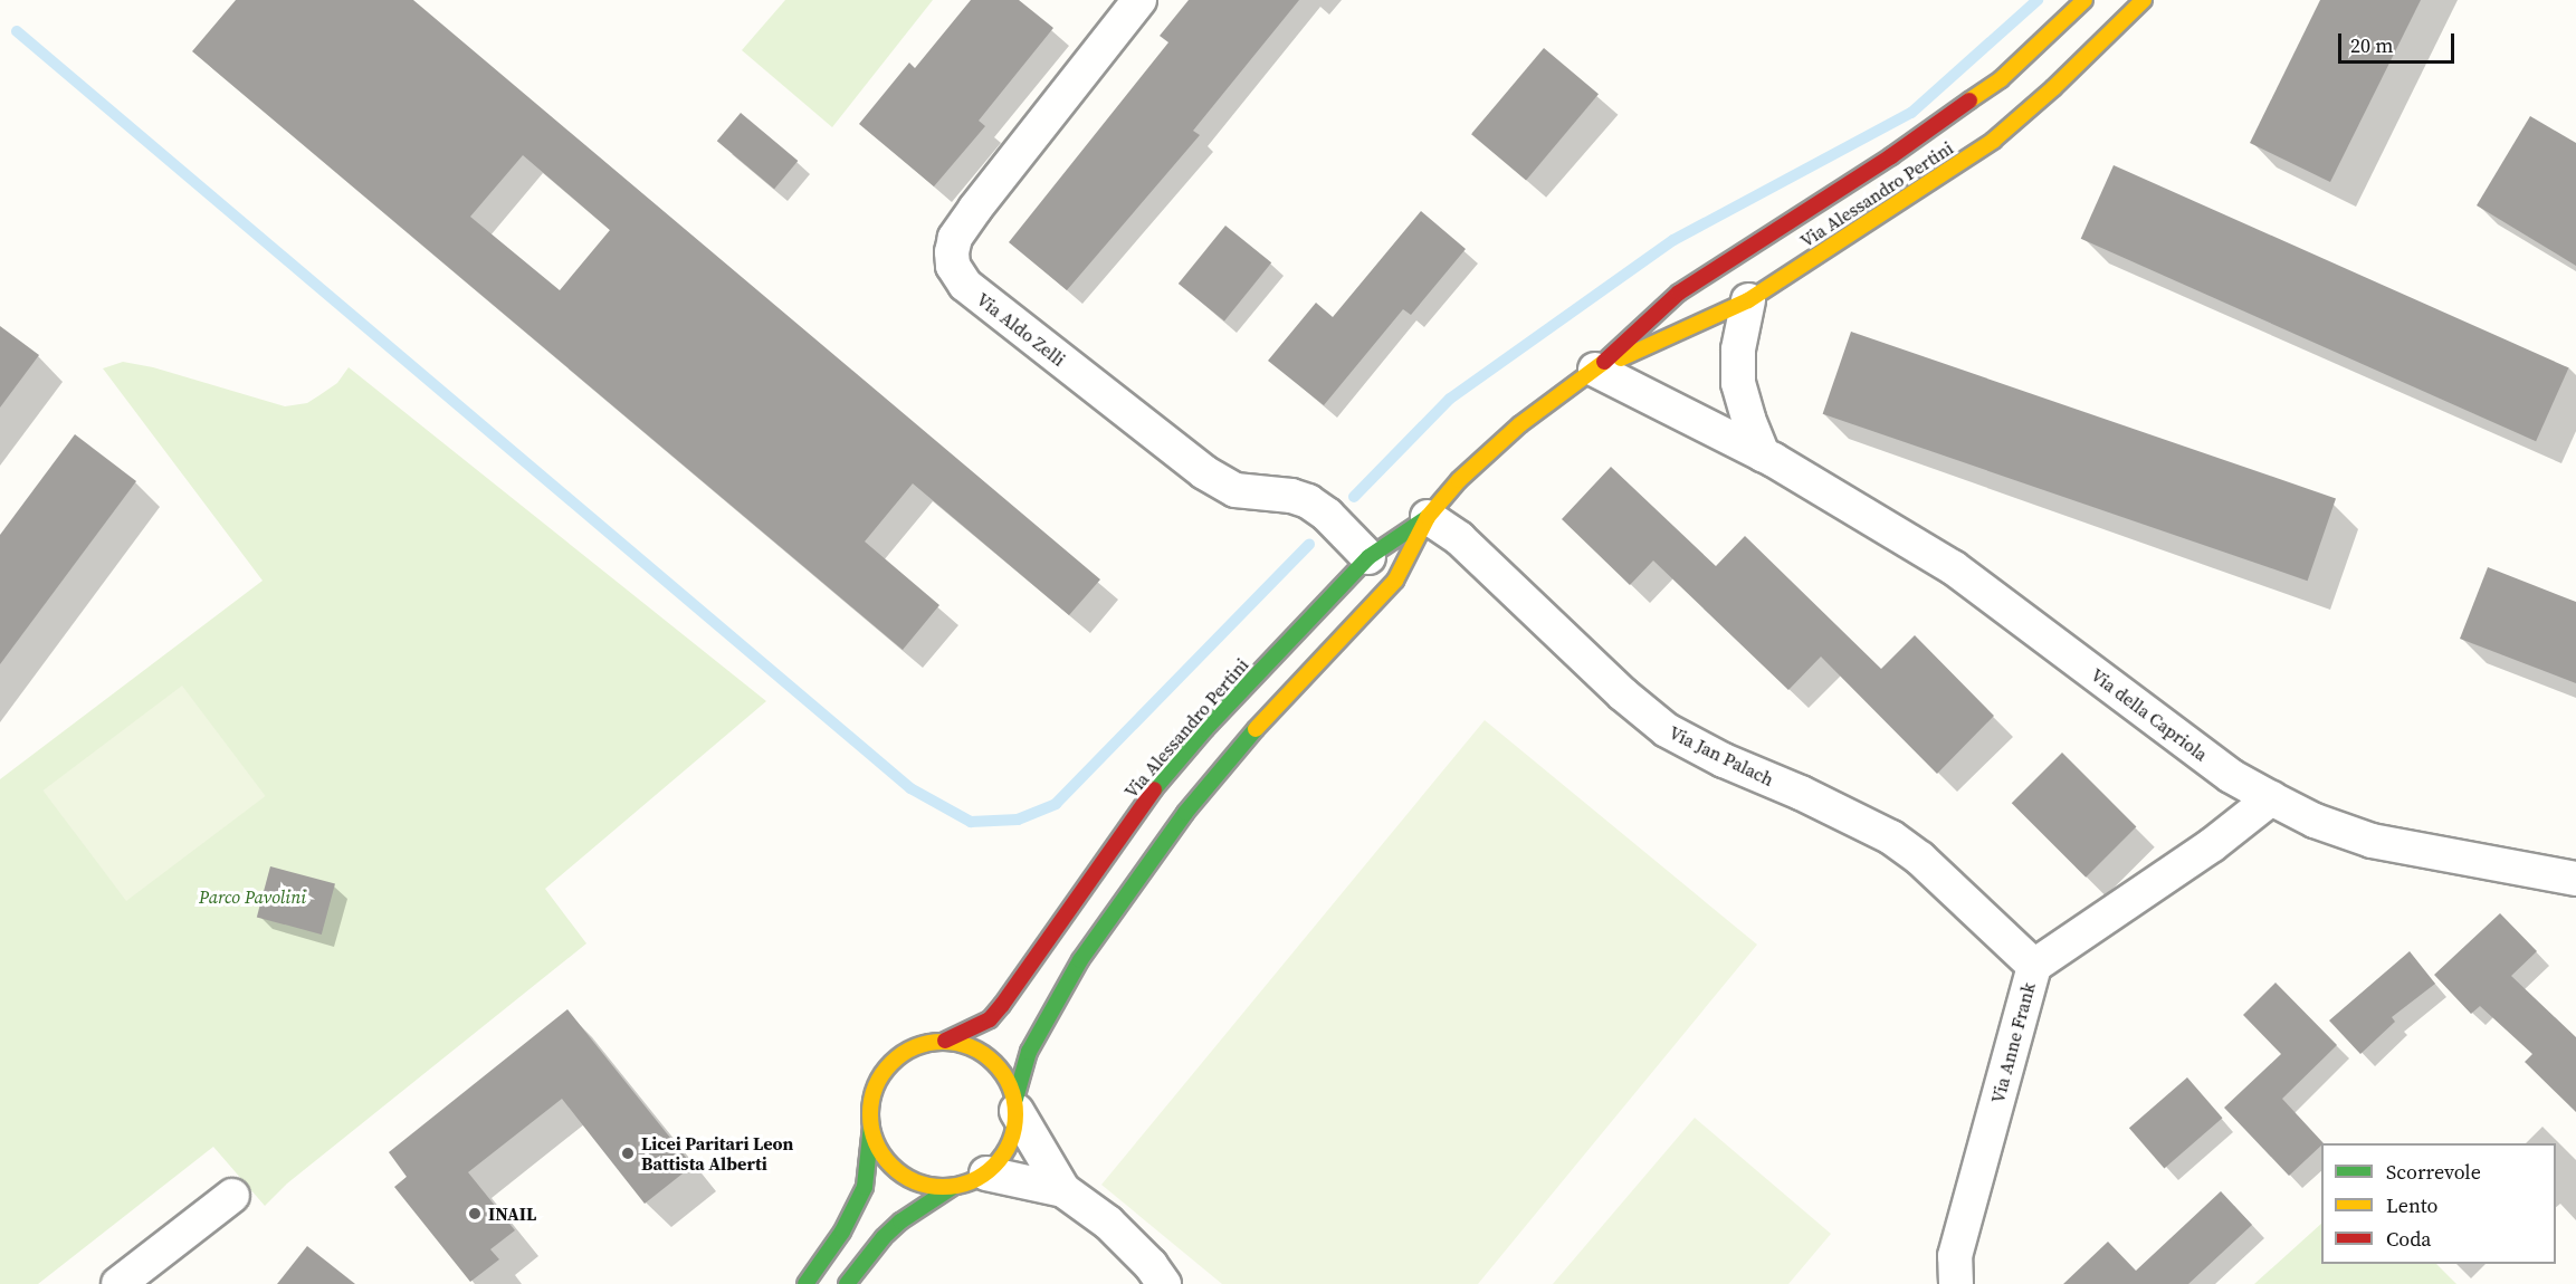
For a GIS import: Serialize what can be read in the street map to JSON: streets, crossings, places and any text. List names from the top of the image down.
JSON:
{
  "streets": {
    "street": [
      "Via Alessandro Pertini",
      "Via Aldo Zelli",
      "Via della Capriola",
      "Via Jan Palach",
      "Via Anne Frank"
    ]
  },
  "crossings": [
    ["Via Alessandro Pertini", "Via Aldo Zelli"],
    ["Via Alessandro Pertini", "Via della Capriola"],
    ["Via Alessandro Pertini", "Via Jan Palach"],
    ["Via della Capriola", "Via Anne Frank"],
    ["Via Jan Palach", "Via Anne Frank"]
  ],
  "parks": ["Parco Pavolini"],
  "places": ["Licei Paritari Leon Battista Alberti", "INAIL"],
  "legend": ["Scorrevole", "Lento", "Coda"],
  "scale_bar": "20 m"
}
